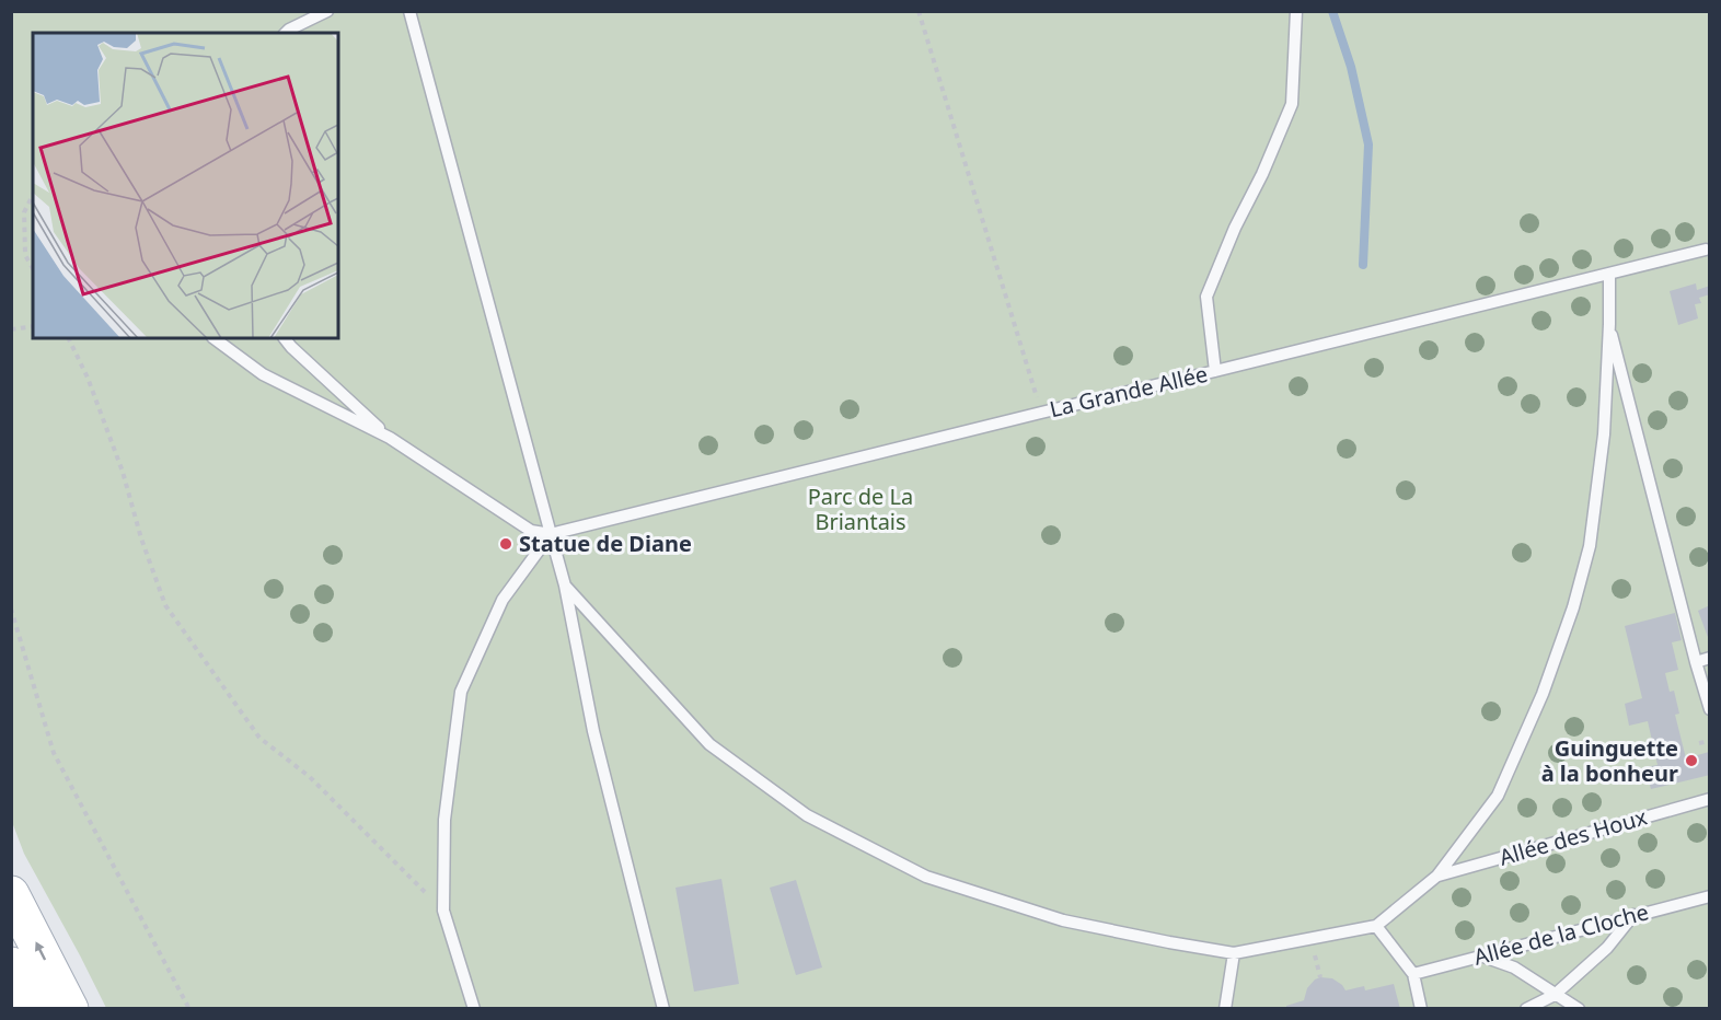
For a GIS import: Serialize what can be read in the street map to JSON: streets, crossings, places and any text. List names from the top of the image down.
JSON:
{
  "streets": {
    "lane": ["La Grande Allée", "Allée des Houx", "Allée de la Cloche"]
  },
  "parks": ["Parc de La Briantais"],
  "places": ["Statue de Diane", "Guinguette à la bonheur"]
}
